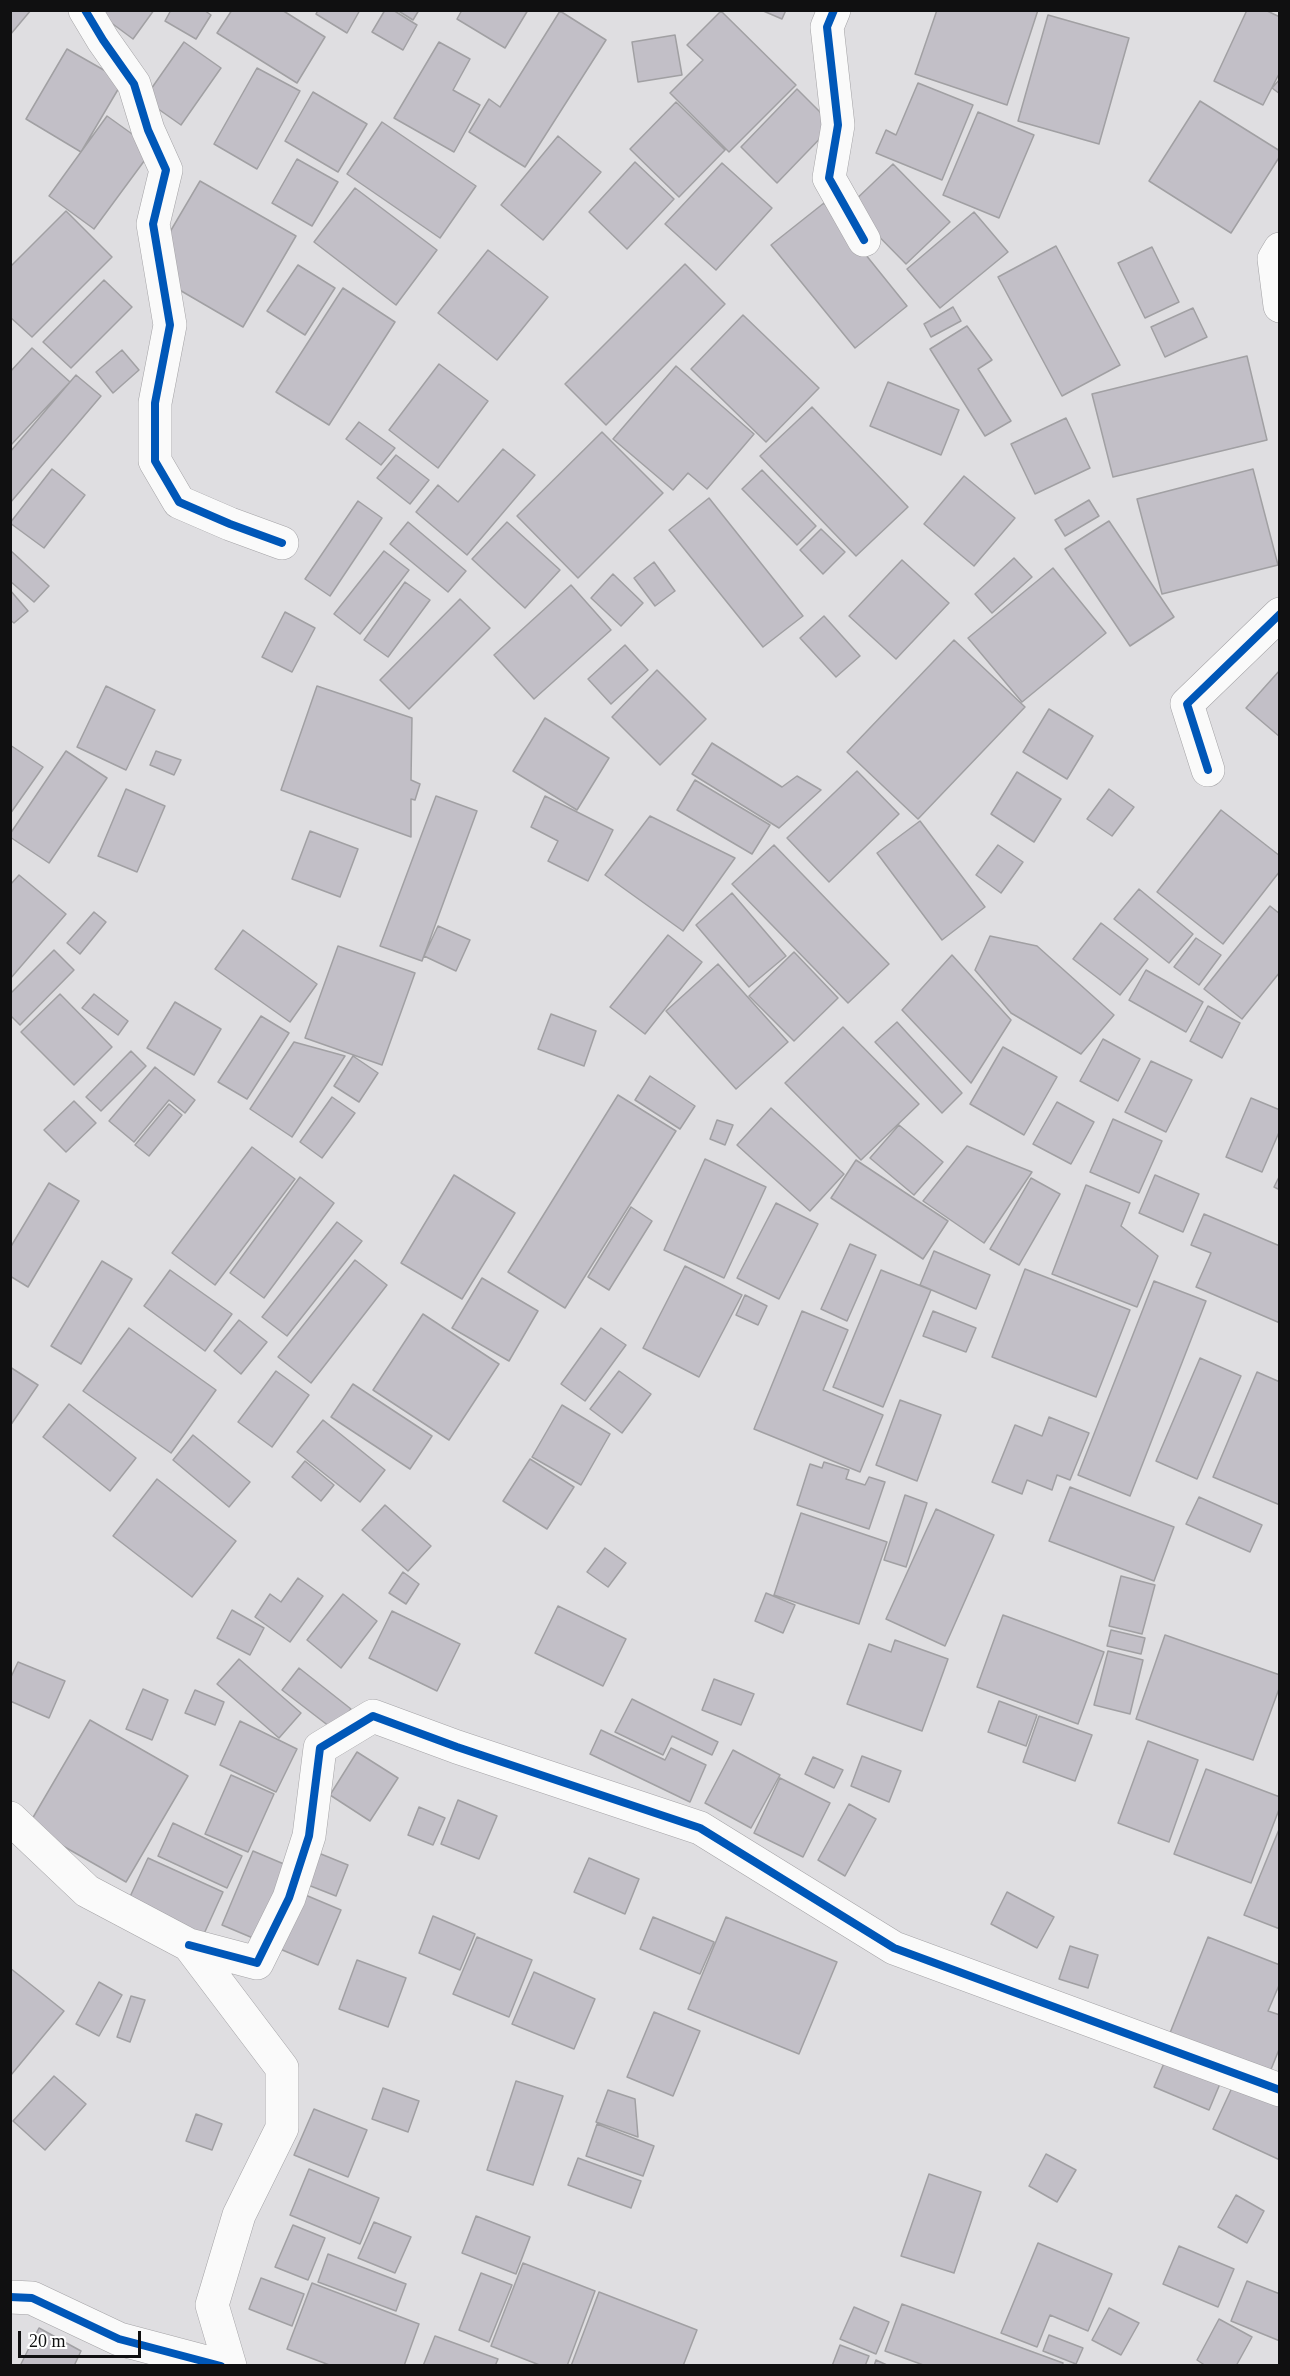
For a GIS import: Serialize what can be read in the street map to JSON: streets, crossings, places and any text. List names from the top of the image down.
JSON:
{
  "scale_bar": "20 m"
}
